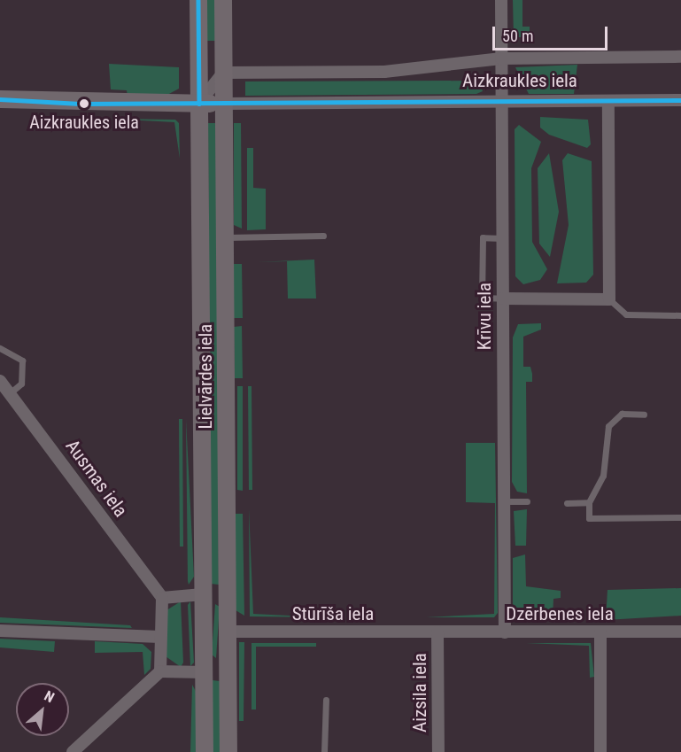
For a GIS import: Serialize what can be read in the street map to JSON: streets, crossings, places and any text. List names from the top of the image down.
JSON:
{
  "streets": {
    "main road": ["Aizkraukles iela", "Lielvārdes iela"],
    "street": [
      "Krīvu iela",
      "Ausmas iela",
      "Stūrīša iela",
      "Dzērbenes iela",
      "Aizsila iela"
    ]
  },
  "crossings": [
    ["Aizkraukles iela", "Krīvu iela"],
    ["Aizkraukles iela", "Lielvārdes iela"],
    ["Krīvu iela", "Dzērbenes iela"],
    ["Lielvārdes iela", "Stūrīša iela"],
    ["Stūrīša iela", "Dzērbenes iela"],
    ["Stūrīša iela", "Aizsila iela"],
    ["Dzērbenes iela", "Aizsila iela"]
  ],
  "places": ["Aizkraukles iela"],
  "scale_bar": "50 m",
  "north": "top right"
}
